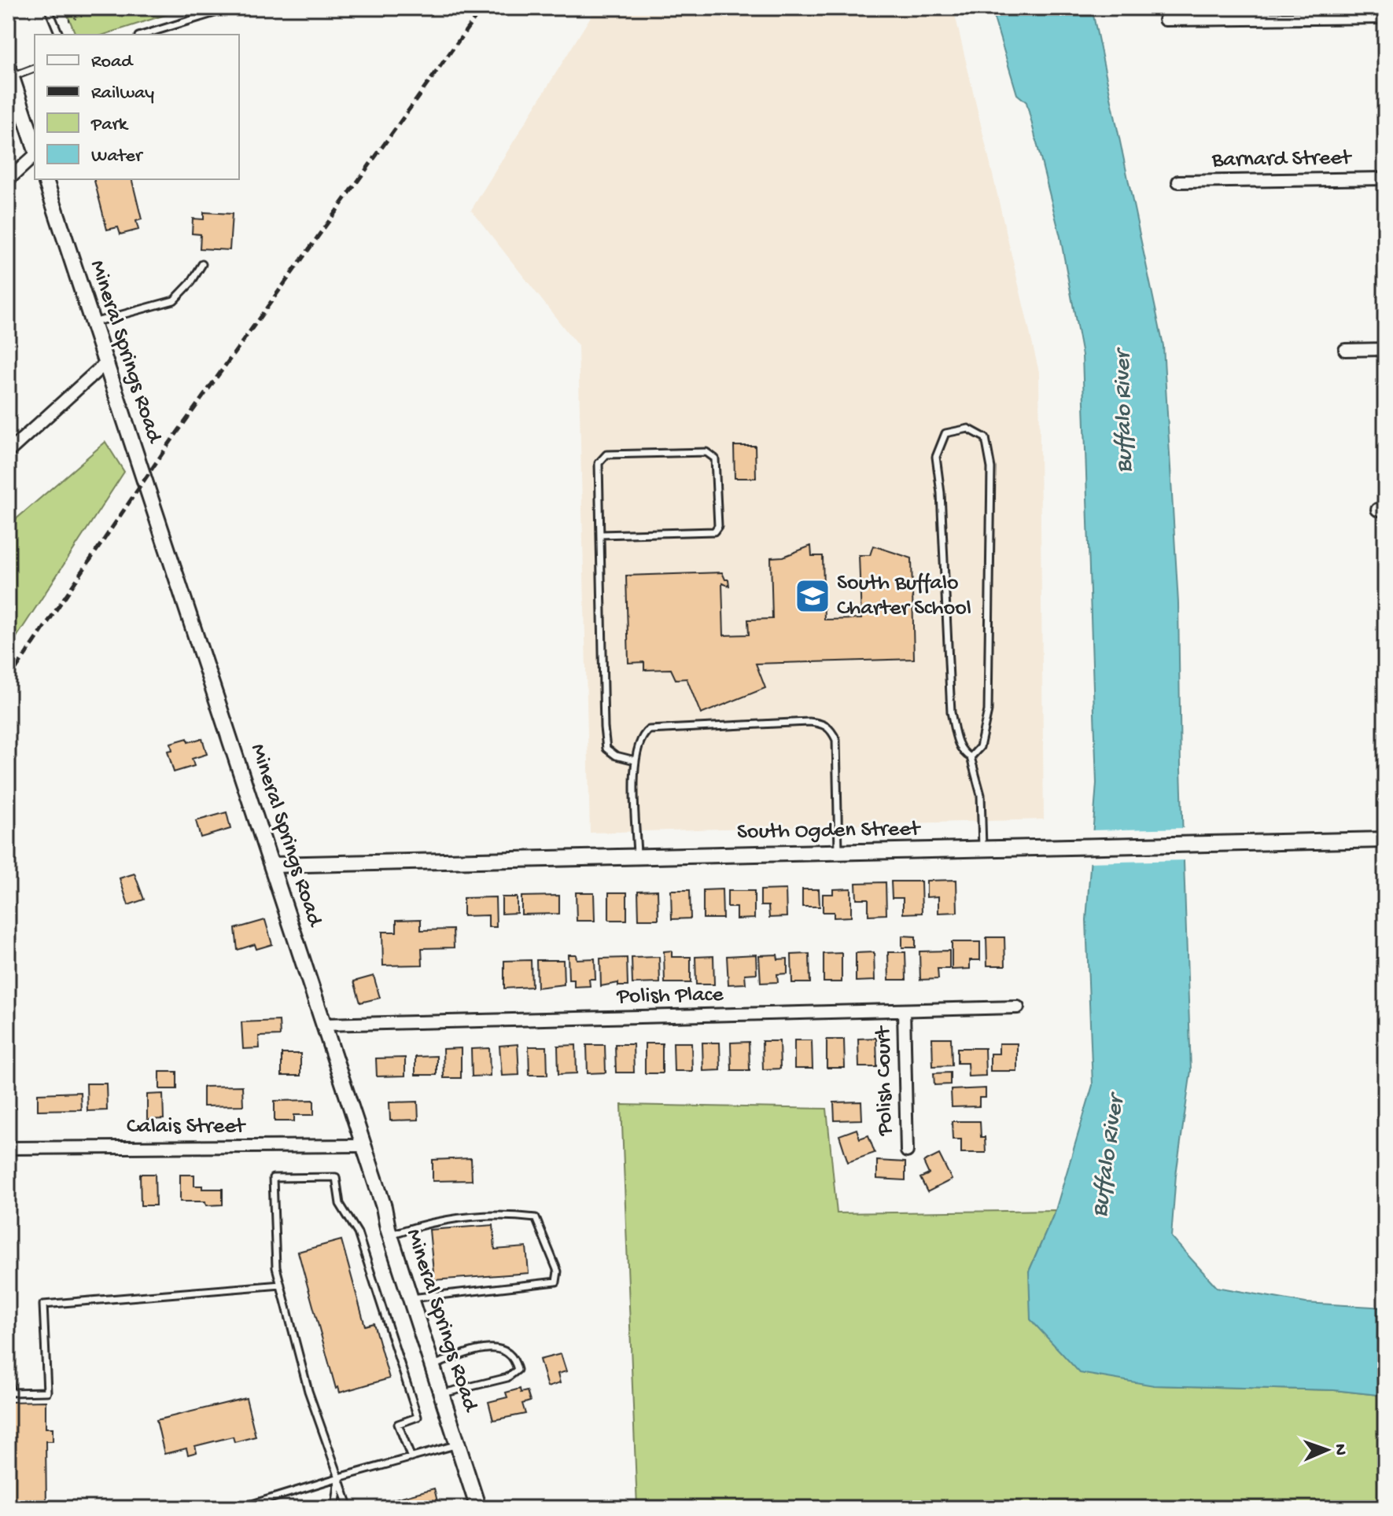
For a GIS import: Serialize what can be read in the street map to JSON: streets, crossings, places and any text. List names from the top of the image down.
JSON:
{
  "streets": {
    "street": [
      "Barnard Street",
      "Mineral Springs Road",
      "South Ogden Street",
      "Polish Place",
      "Polish Court",
      "Calais Street"
    ]
  },
  "crossings": [
    ["Mineral Springs Road", "South Ogden Street"],
    ["Mineral Springs Road", "Polish Place"],
    ["Mineral Springs Road", "Calais Street"],
    ["Polish Place", "Polish Court"]
  ],
  "water": ["Buffalo River"],
  "places": {
    "school or university": ["South Buffalo Charter School"]
  },
  "legend": [
    "Road",
    "Railway",
    "Park",
    "Water"
  ],
  "north": "right"
}
